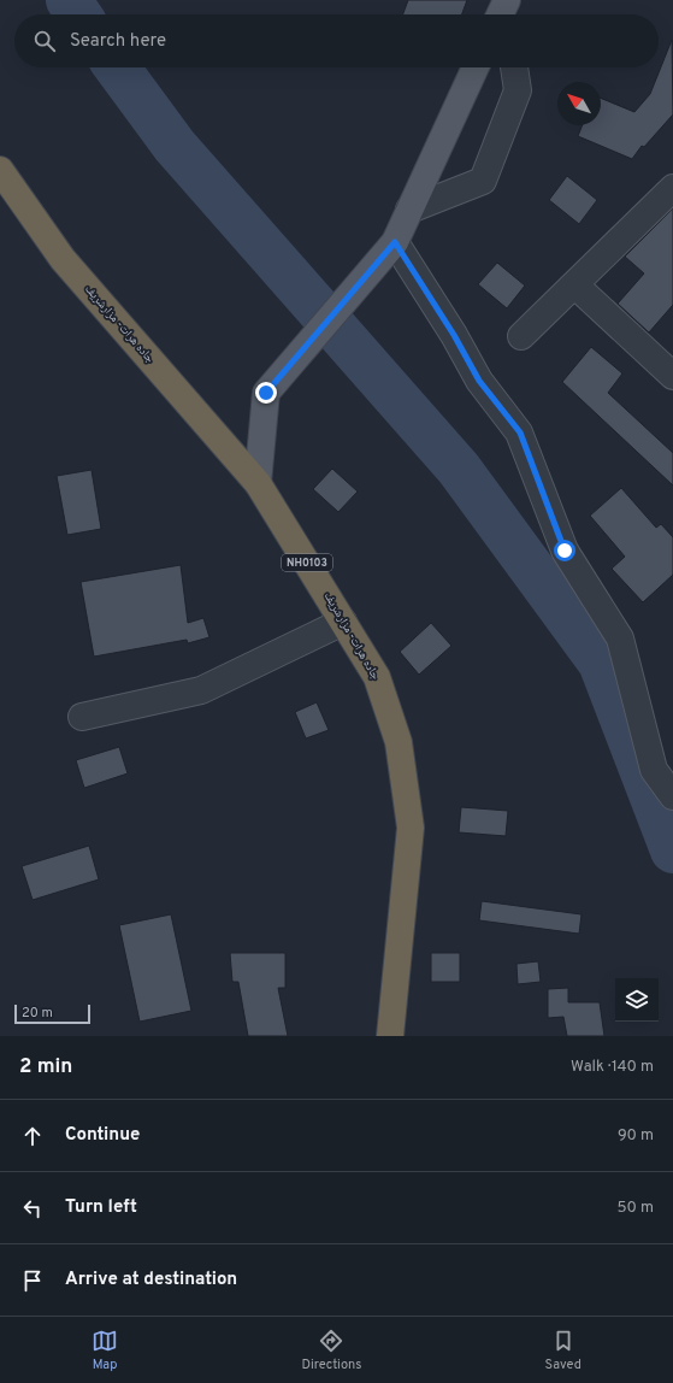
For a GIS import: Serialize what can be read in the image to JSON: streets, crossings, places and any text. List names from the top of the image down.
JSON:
{
  "streets": {
    "highway": ["جاده هرات- مزارشریف", "NH0103"]
  },
  "scale_bar": "20 m",
  "north": "top left",
  "page": {
    "search": "Search here",
    "scale": "20 m",
    "heading": ["2 min", "Walk · 140 m"],
    "list": [
      ["Continue", "90 m"],
      ["Turn left", "50 m"],
      "Arrive at destination"
    ],
    "nav": ["Map", "Directions", "Saved"]
  }
}
